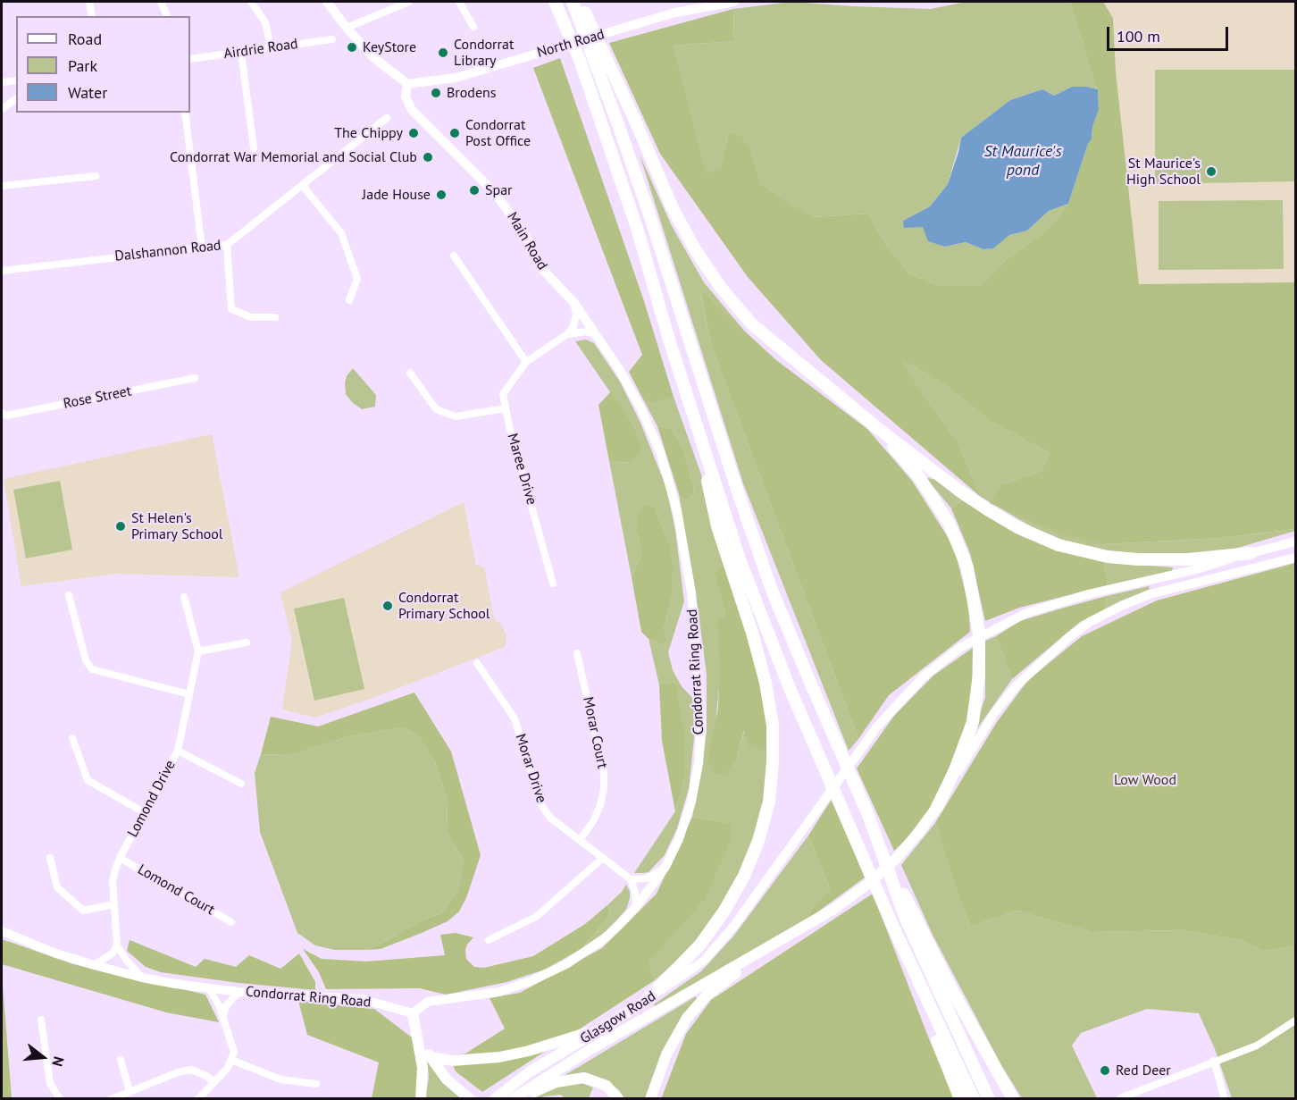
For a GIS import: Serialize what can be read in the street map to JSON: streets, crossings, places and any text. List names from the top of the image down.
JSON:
{
  "streets": {
    "main road": [
      "North Road",
      "Main Road",
      "Condorrat Ring Road",
      "Glasgow Road"
    ],
    "street": [
      "Airdrie Road",
      "Dalshannon Road",
      "Rose Street",
      "Maree Drive",
      "Morar Court",
      "Morar Drive",
      "Lomond Drive",
      "Lomond Court"
    ]
  },
  "crossings": [
    ["North Road", "Main Road"],
    ["Main Road", "Condorrat Ring Road"],
    ["Morar Court", "Morar Drive"],
    ["Lomond Drive", "Lomond Court"]
  ],
  "water": ["St Maurice's pond"],
  "parks": ["Low Wood"],
  "places": [
    "KeyStore",
    "Condorrat Library",
    "Brodens",
    "The Chippy",
    "Condorrat Post Office",
    "Condorrat War Memorial and Social Club",
    "St Maurice's High School",
    "Spar",
    "Jade House",
    "St Helen's Primary School",
    "Condorrat Primary School",
    "Red Deer"
  ],
  "legend": ["Road", "Park", "Water"],
  "scale_bar": "100 m",
  "north": "right"
}
